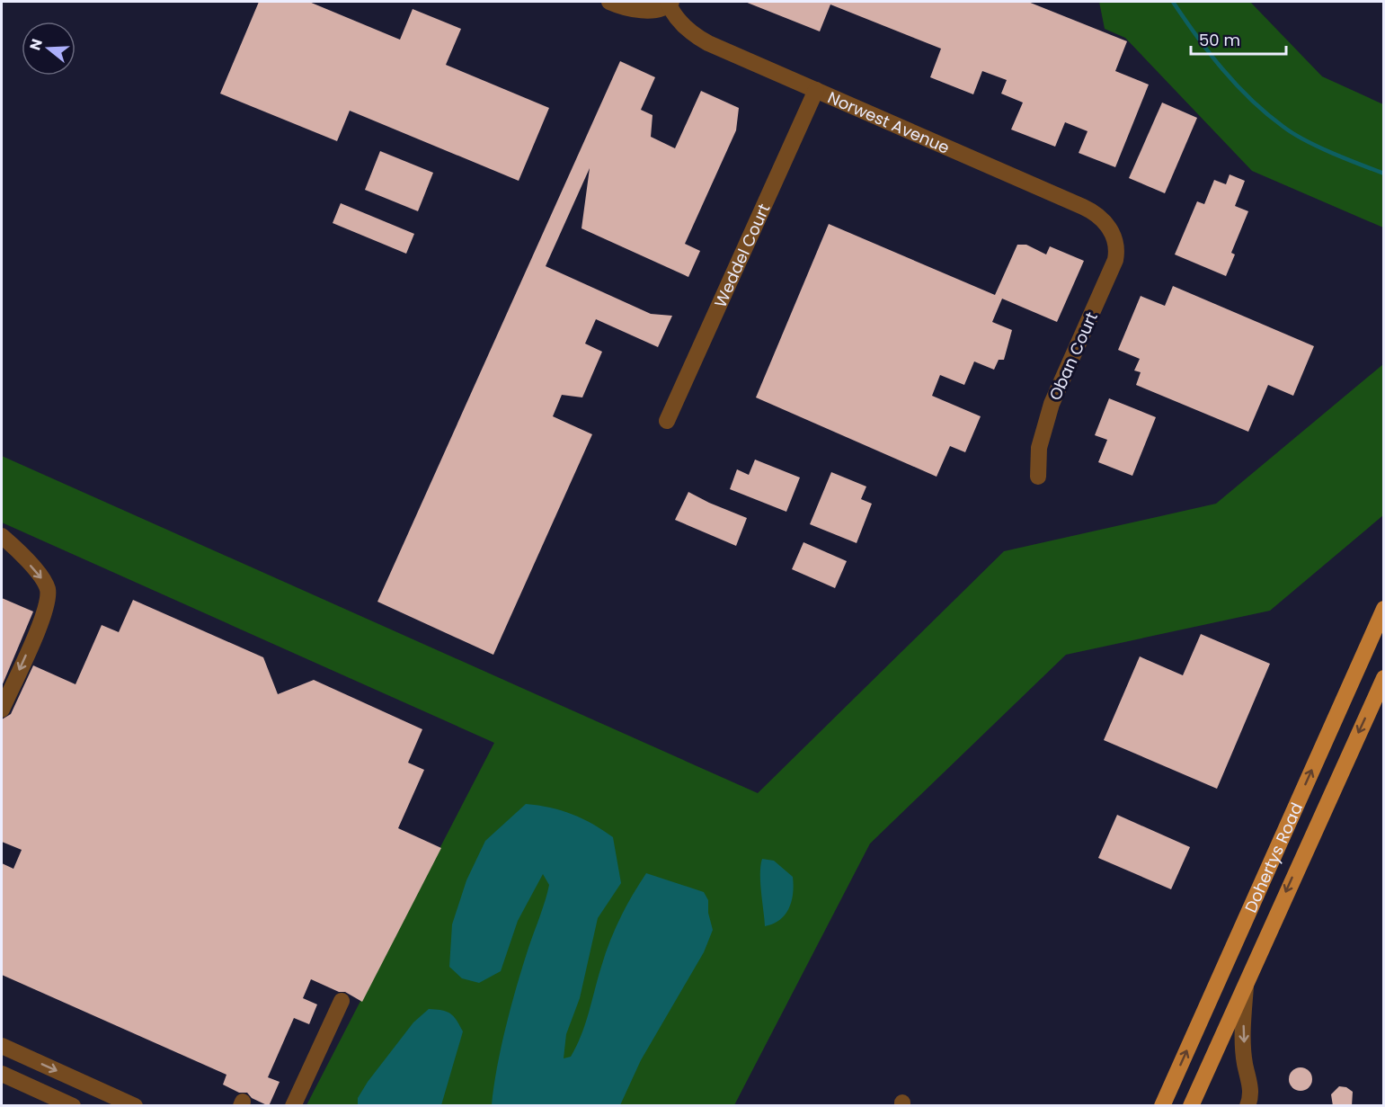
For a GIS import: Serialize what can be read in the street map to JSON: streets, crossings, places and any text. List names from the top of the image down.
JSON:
{
  "streets": {
    "main road": ["Dohertys Road"],
    "street": ["Norwest Avenue", "Weddel Court", "Oban Court"]
  },
  "crossings": [
    ["Norwest Avenue", "Weddel Court"],
    ["Norwest Avenue", "Oban Court"]
  ],
  "scale_bar": "50 m",
  "north": "left"
}
